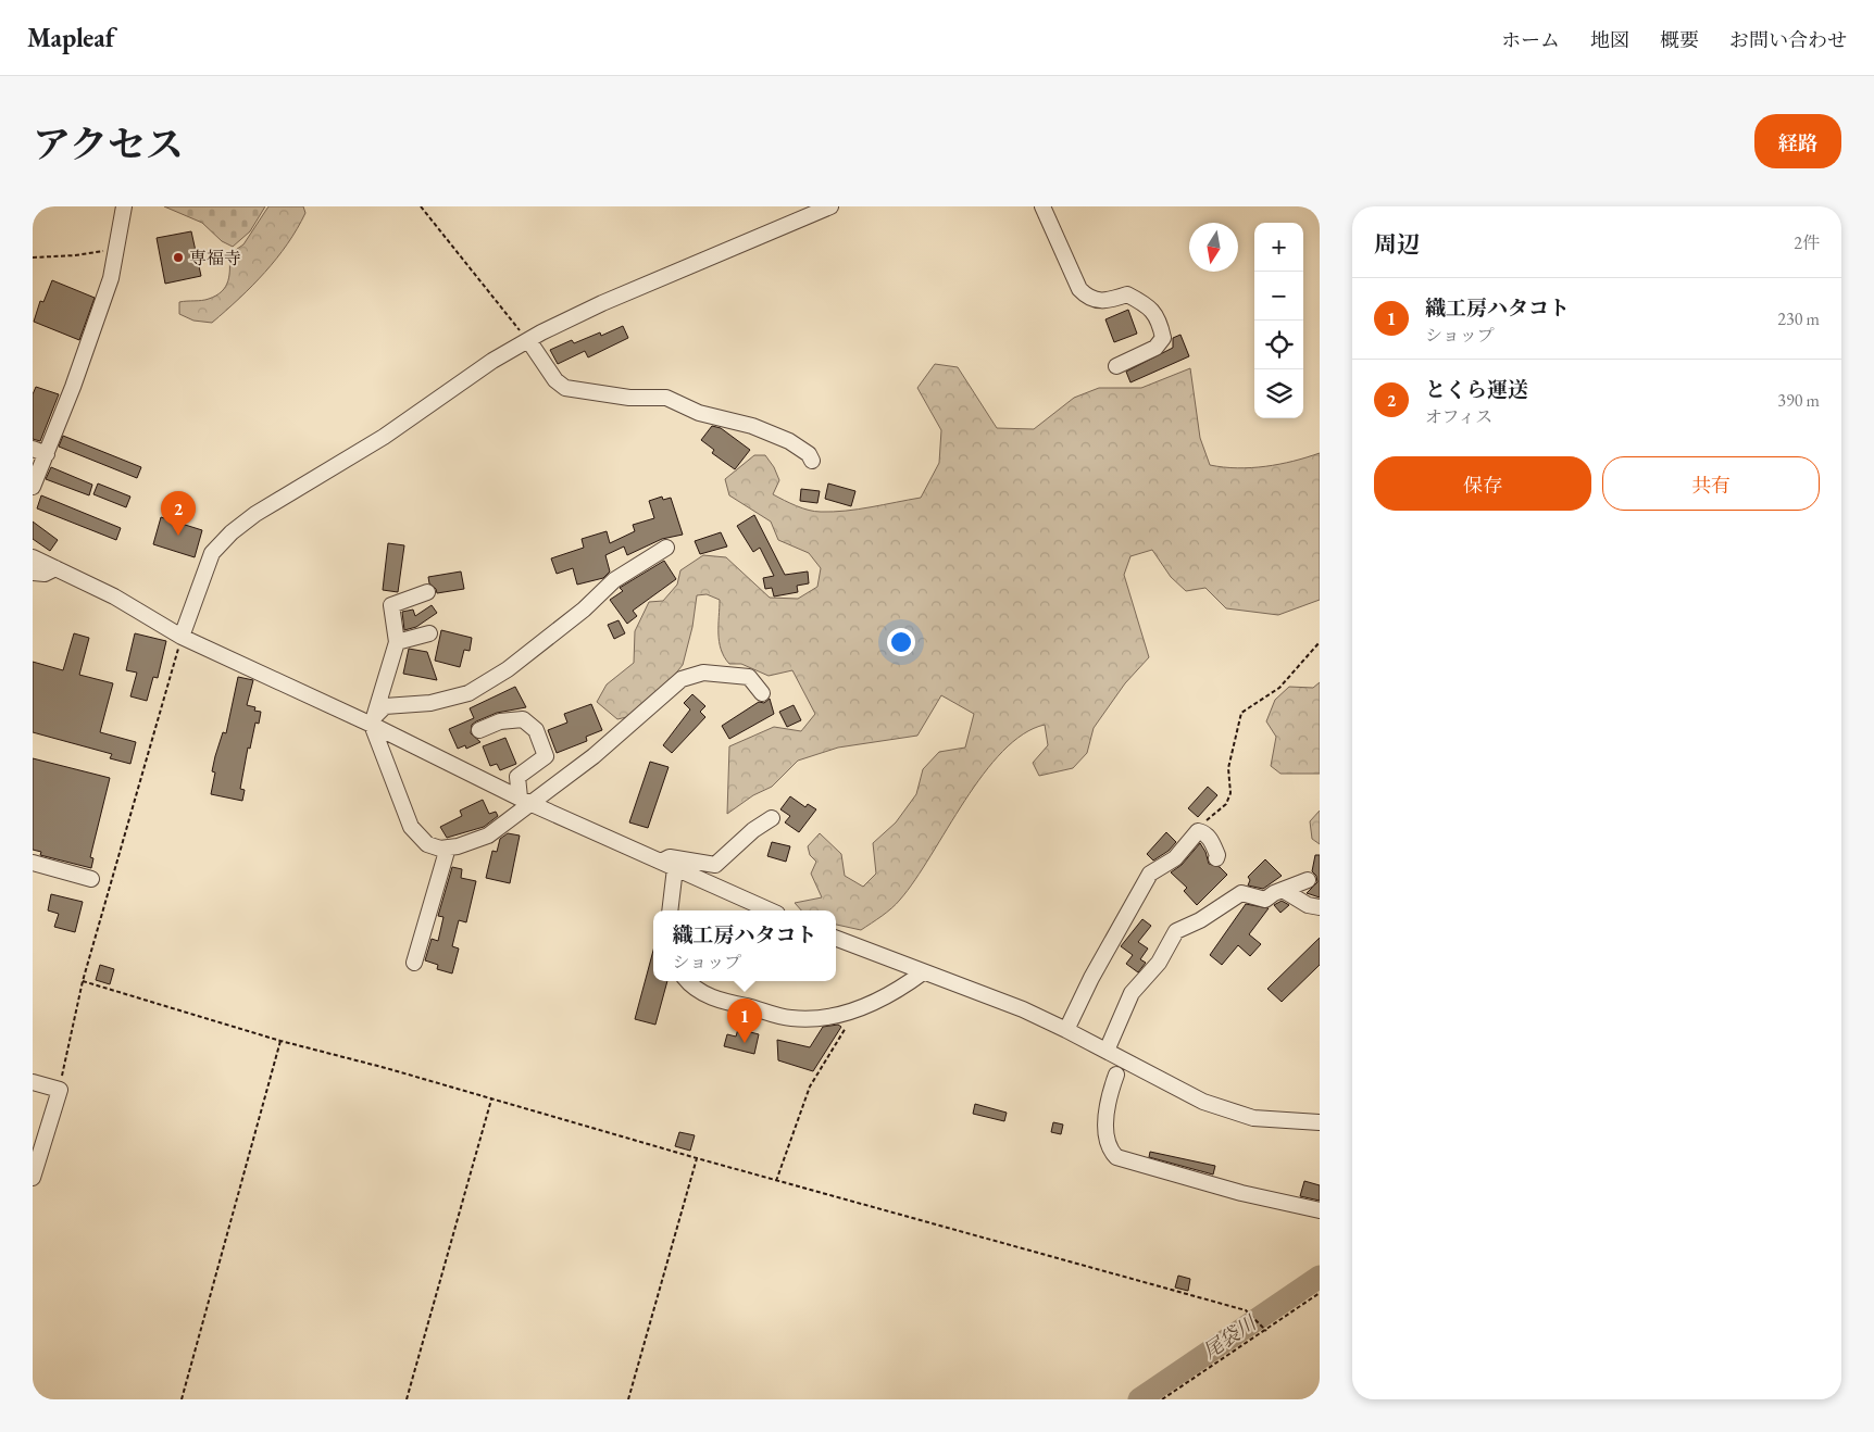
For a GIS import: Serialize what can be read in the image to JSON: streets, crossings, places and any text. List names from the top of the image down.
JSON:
{
  "water": ["尾袋川"],
  "places": ["専福寺"],
  "north": "bottom",
  "page": {
    "header": "Mapleaf",
    "nav": [
      "ホーム",
      "地図",
      "概要",
      "お問い合わせ"
    ],
    "title": "アクセス",
    "buttons": [
      "経路",
      ["保存", "共有"]
    ],
    "heading": ["周辺", "2件"],
    "map_buttons": ["+", "−"],
    "list": [
      {
        "mark": "1",
        "name": "織工房ハタコト",
        "note": "ショップ",
        "value": "230 m"
      },
      {
        "mark": "2",
        "name": "とくら運送",
        "note": "オフィス",
        "value": "390 m"
      }
    ],
    "pins": ["2", "1"],
    "popup": ["織工房ハタコト", "ショップ"]
  }
}
